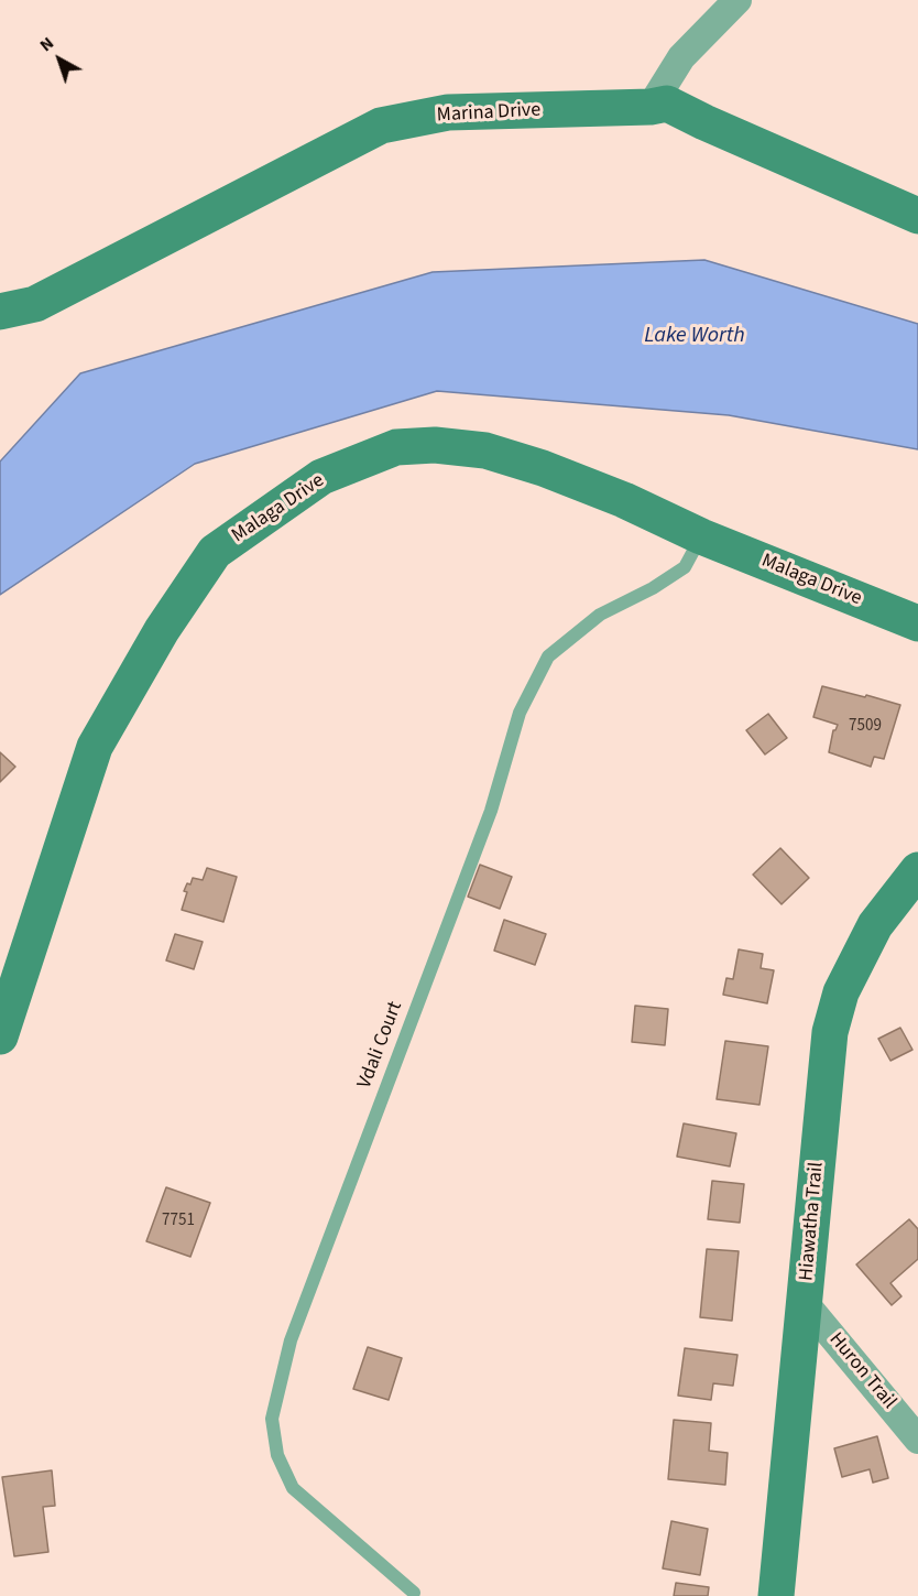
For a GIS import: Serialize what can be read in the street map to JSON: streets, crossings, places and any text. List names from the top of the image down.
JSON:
{
  "streets": {
    "street": [
      "Marina Drive",
      "Malaga Drive",
      "Hiawatha Trail",
      "Huron Trail"
    ],
    "lane": ["Vdali Court"]
  },
  "crossings": [
    ["Malaga Drive", "Vdali Court"],
    ["Hiawatha Trail", "Huron Trail"]
  ],
  "water": ["Lake Worth"],
  "house_numbers": ["7509", "7751"],
  "north": "top left"
}
